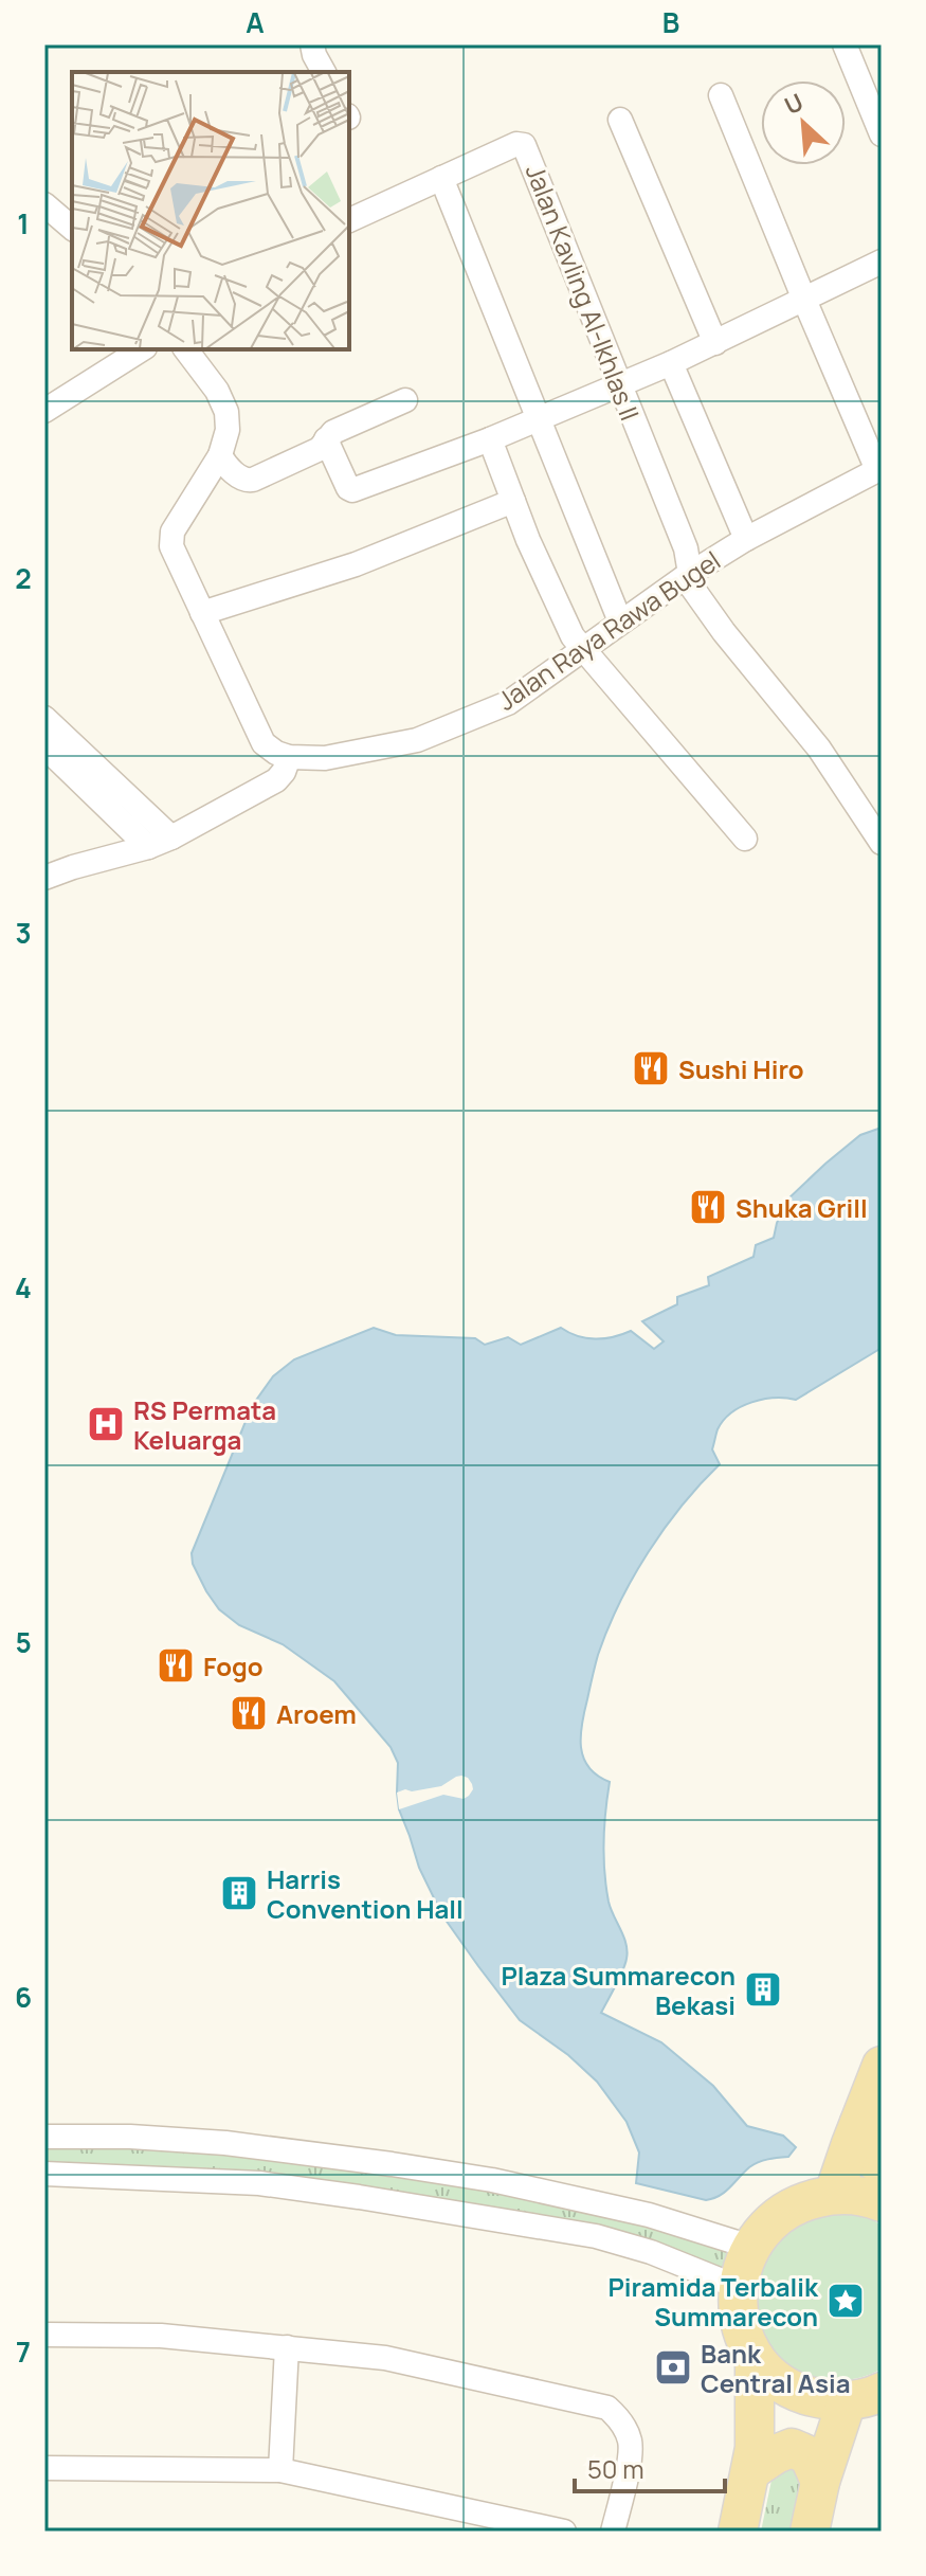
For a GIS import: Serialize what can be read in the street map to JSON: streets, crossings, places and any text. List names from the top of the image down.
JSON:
{
  "streets": {
    "street": ["Jalan Kavling Al-Ikhlas II", "Jalan Raya Rawa Bugel"]
  },
  "crossings": [
    ["Jalan Kavling Al-Ikhlas II", "Jalan Raya Rawa Bugel"]
  ],
  "places": {
    "restaurant": [
      "Sushi Hiro",
      "Shuka Grill",
      "Fogo",
      "Aroem"
    ],
    "hospital": ["RS Permata Keluarga"],
    "building": ["Harris Convention Hall", "Plaza Summarecon Bekasi"],
    "place": ["Piramida Terbalik Summarecon"],
    "bank": ["Bank Central Asia"]
  },
  "scale_bar": "50 m",
  "north": "top left",
  "grid": {
    "columns": ["A", "B"],
    "rows": [
      "1",
      "2",
      "3",
      "4",
      "5",
      "6",
      "7"
    ]
  }
}
